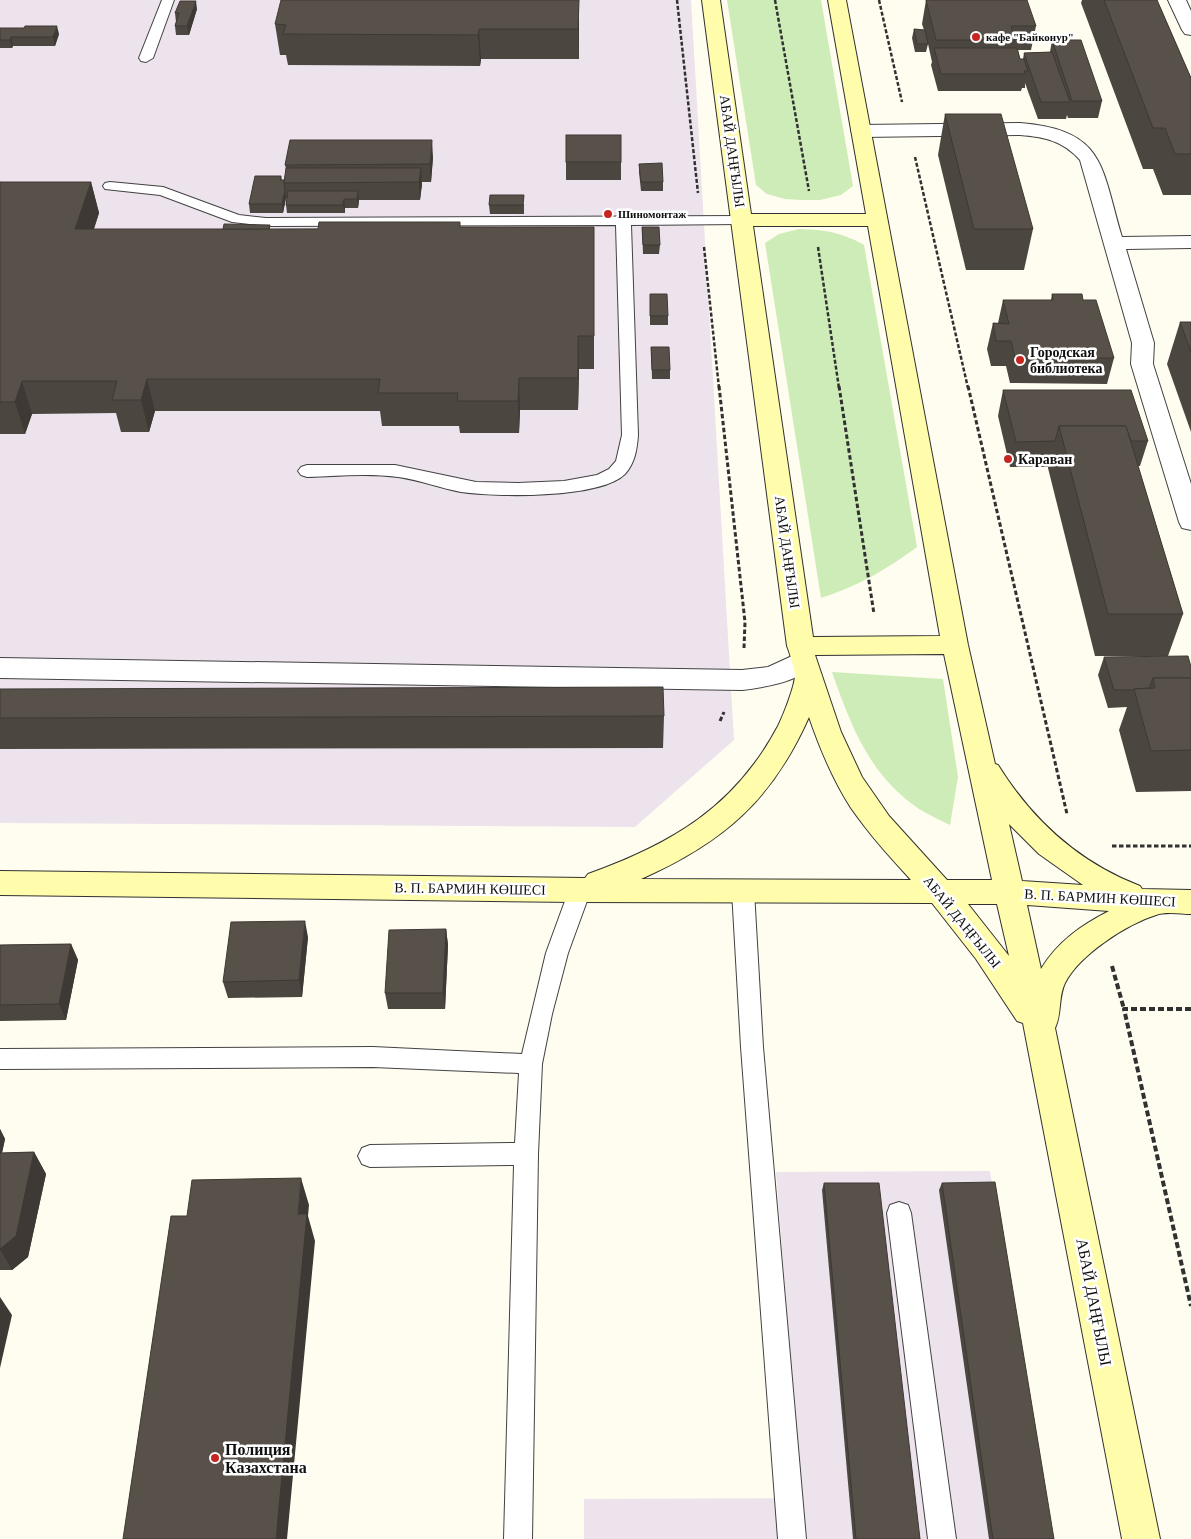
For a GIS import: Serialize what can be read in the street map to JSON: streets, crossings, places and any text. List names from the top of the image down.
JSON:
{
  "streets": {
    "main road": ["АБАЙ ДАҢҒЫЛЫ", "В. П. БАРМИН КӨШЕСІ"]
  },
  "crossings": [
    ["АБАЙ ДАҢҒЫЛЫ", "В. П. БАРМИН КӨШЕСІ"]
  ],
  "places": [
    "кафе \"Байконур\"",
    "Шиномонтаж",
    "Городская библиотека",
    "Караван",
    "Полиция Казахстана"
  ]
}
